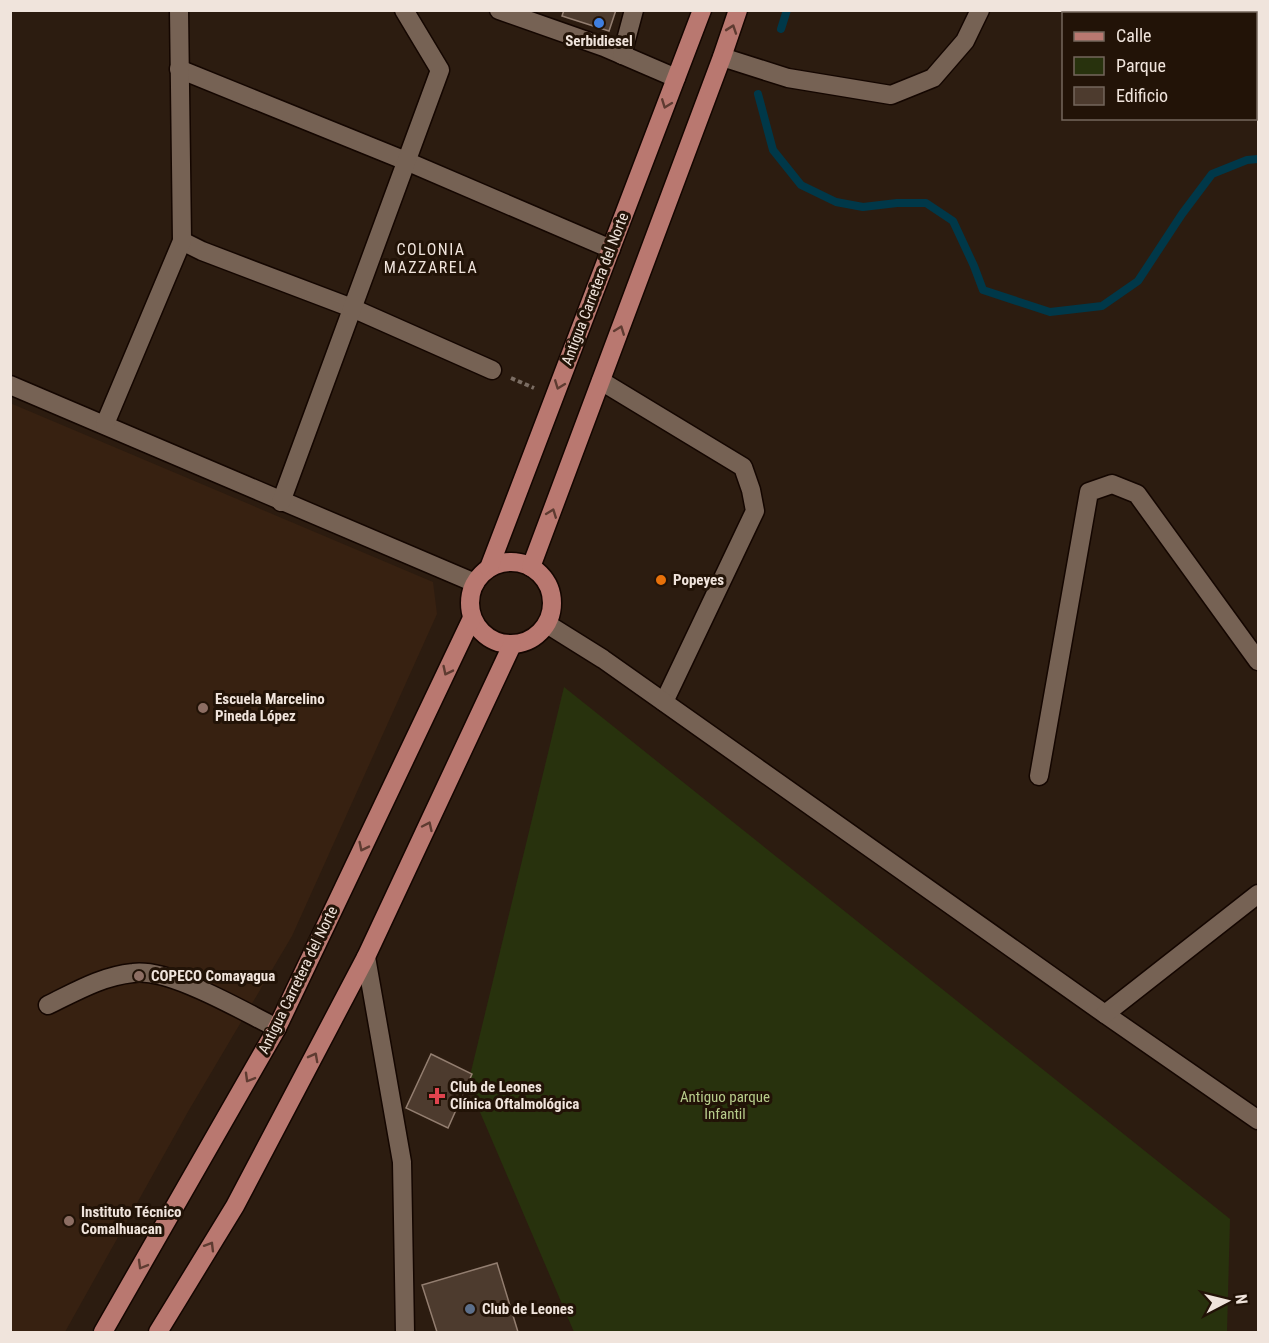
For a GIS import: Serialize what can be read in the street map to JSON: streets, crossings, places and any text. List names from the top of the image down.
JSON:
{
  "streets": {
    "main road": ["Antigua Carretera del Norte"]
  },
  "districts": ["COLONIA MAZZARELA"],
  "parks": ["Antiguo parque Infantil"],
  "places": {
    "other": [
      "Serbidiesel",
      "Popeyes",
      "Escuela Marcelino Pineda López",
      "COPECO Comayagua",
      "Instituto Técnico Comalhuacan",
      "Club de Leones"
    ],
    "health": ["Club de Leones Clínica Oftalmológica"]
  },
  "legend": ["Calle", "Parque", "Edificio"],
  "north": "right"
}
